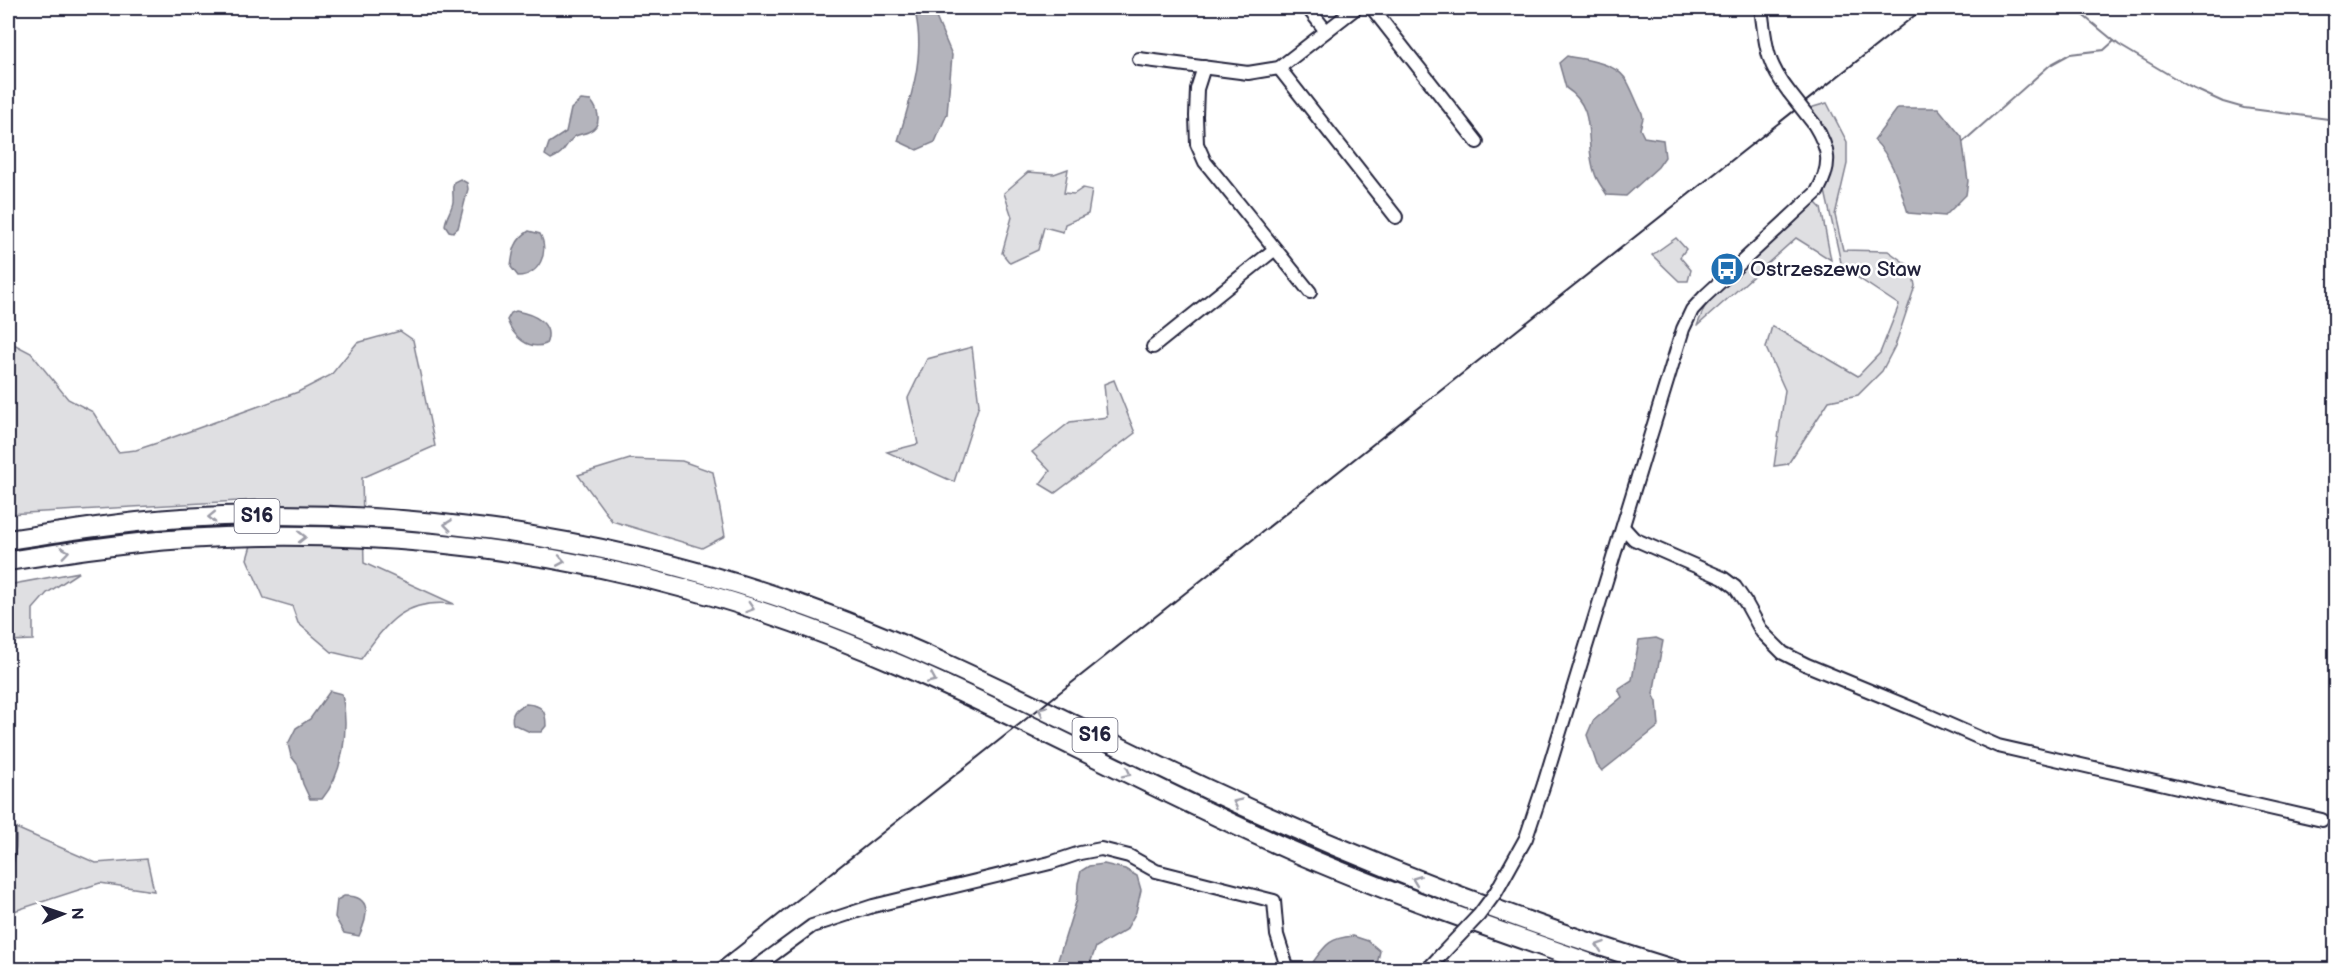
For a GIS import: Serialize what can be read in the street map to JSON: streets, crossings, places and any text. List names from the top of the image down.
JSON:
{
  "streets": {
    "highway": ["S16"]
  },
  "places": {
    "bus stop": ["Ostrzeszewo Staw"]
  },
  "north": "right"
}
